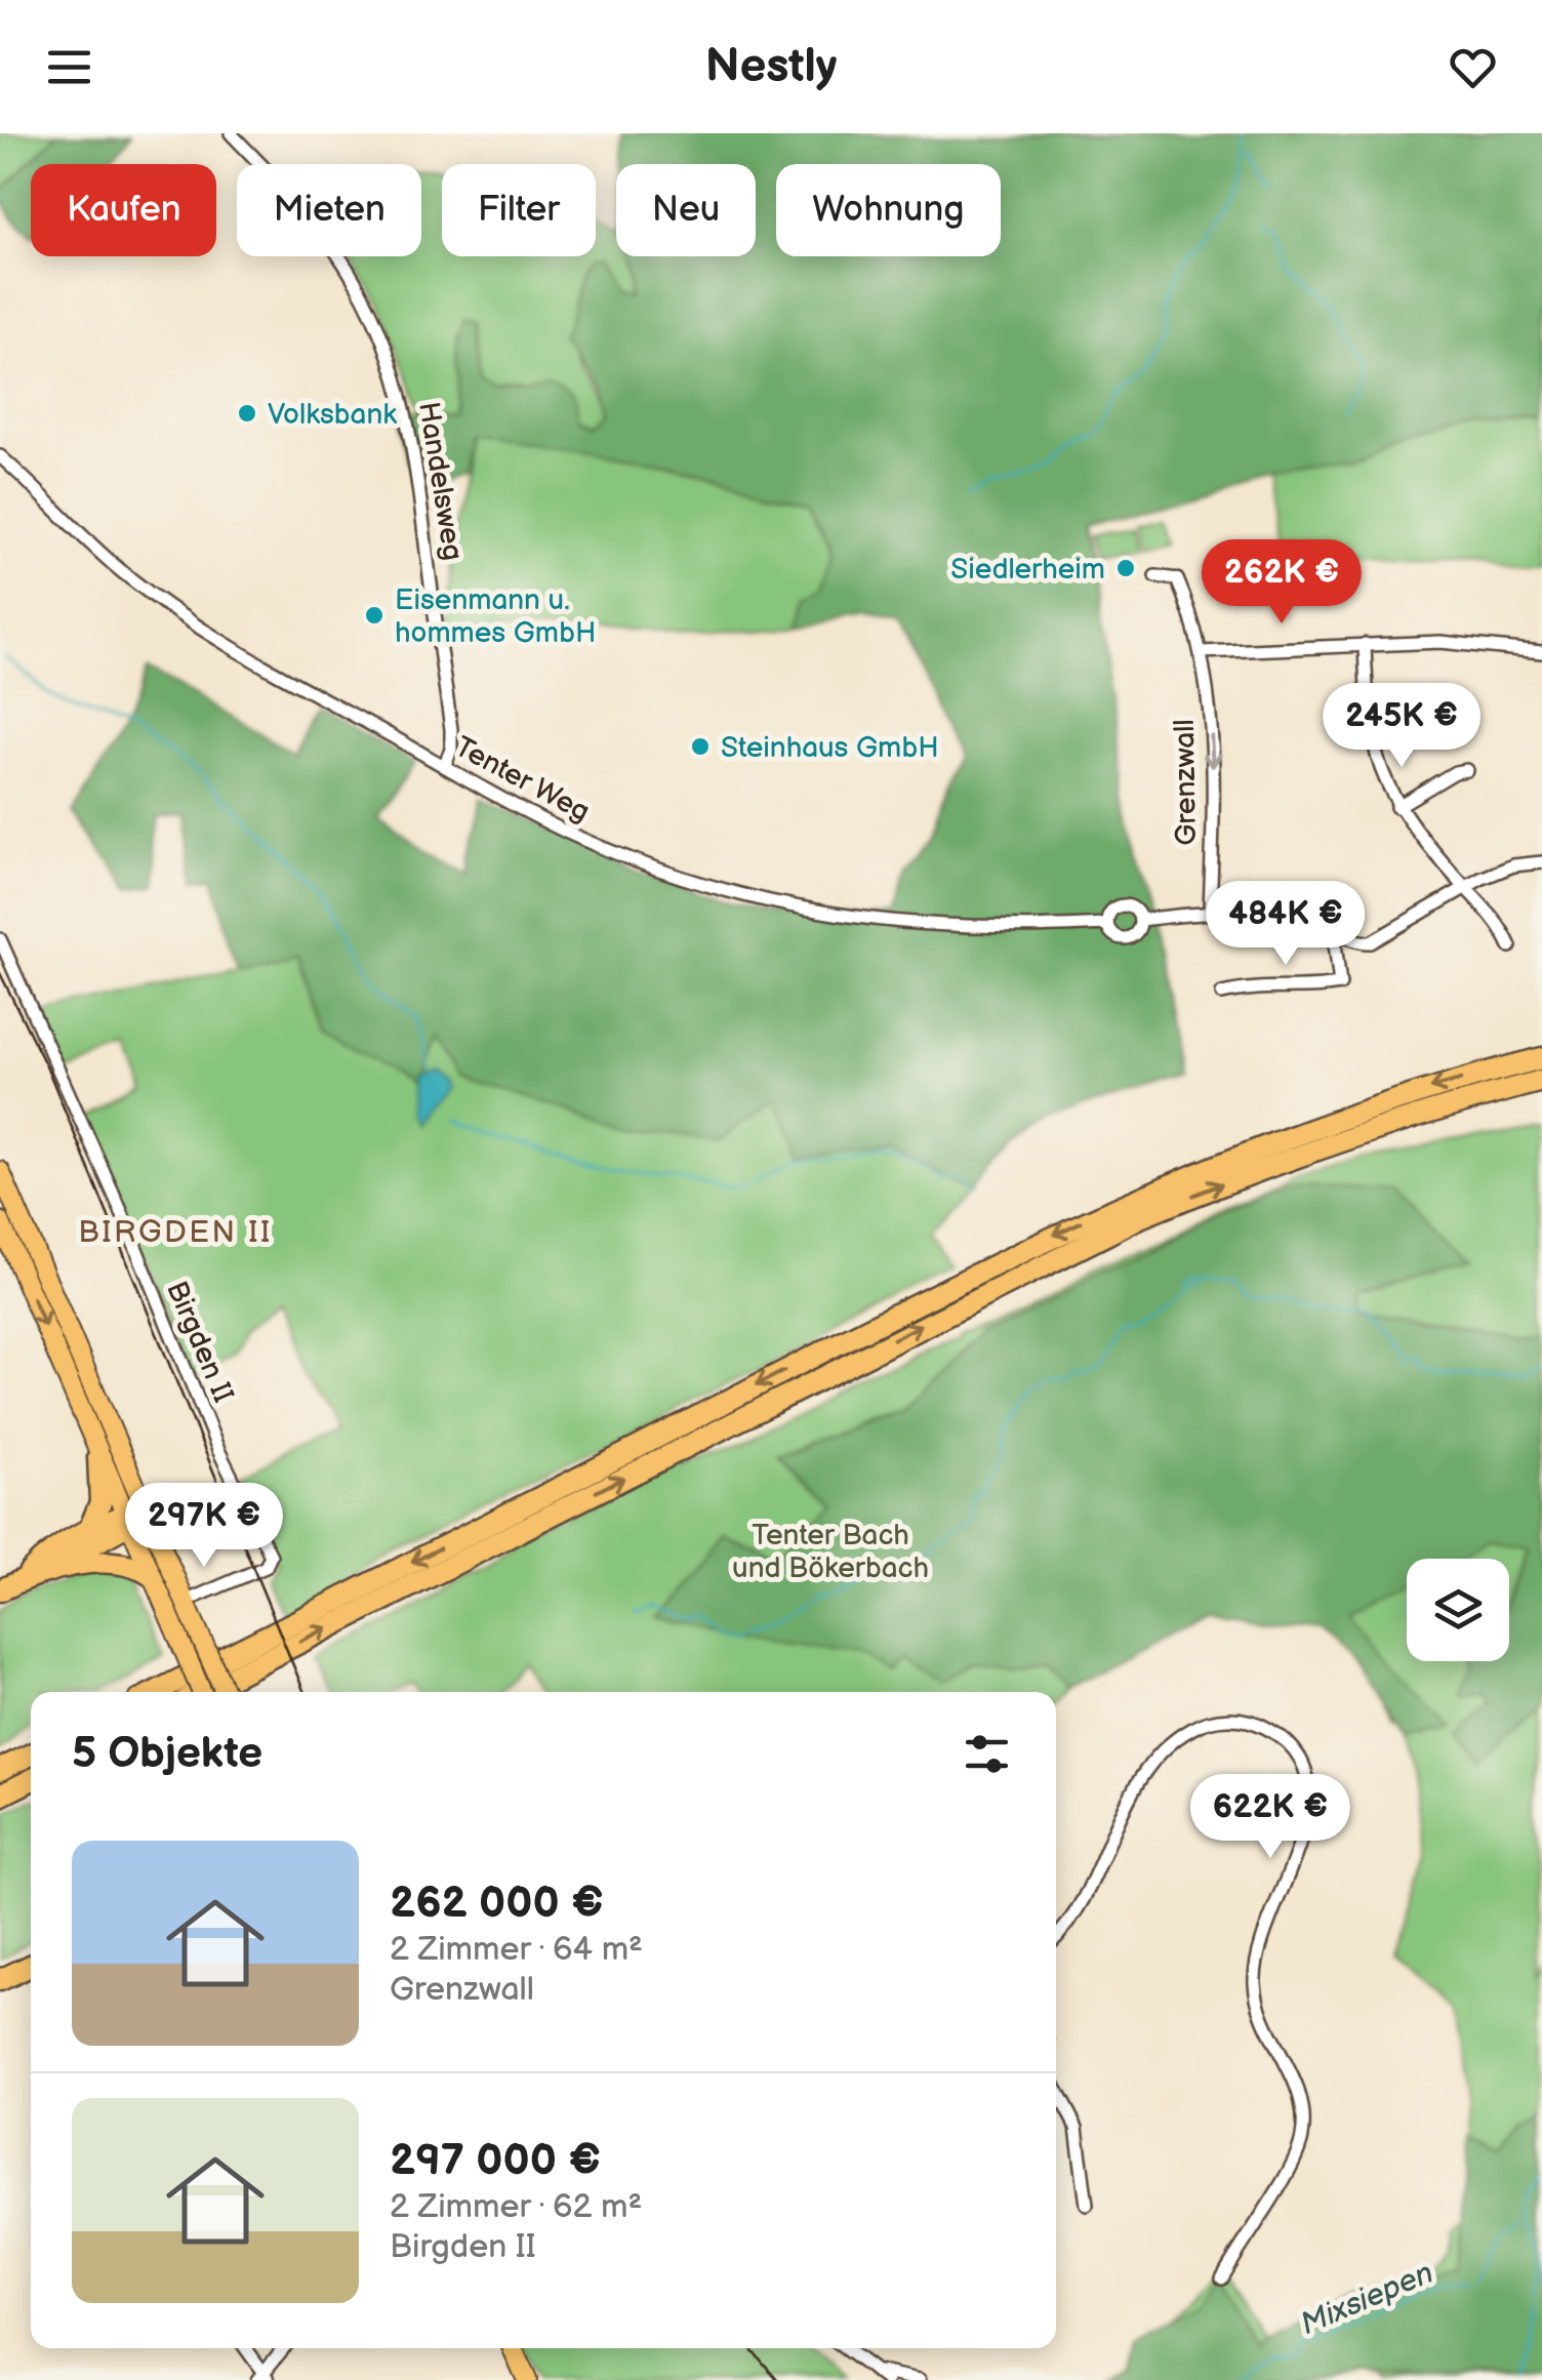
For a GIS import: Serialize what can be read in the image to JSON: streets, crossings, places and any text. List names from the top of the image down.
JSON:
{
  "streets": {
    "street": [
      "Handelsweg",
      "Tenter Weg",
      "Grenzwall",
      "Birgden II"
    ]
  },
  "crossings": [
    ["Handelsweg", "Tenter Weg"]
  ],
  "one_way": ["Grenzwall"],
  "districts": ["BIRGDEN II"],
  "water": ["Mixsiepen"],
  "parks": ["Tenter Bach und Bökerbach"],
  "places": [
    "Volksbank",
    "Siedlerheim",
    "Eisenmann u. hommes GmbH",
    "Steinhaus GmbH"
  ],
  "page": {
    "header": "Nestly",
    "chip": [
      "Kaufen",
      "Mieten",
      "Filter",
      "Neu",
      "Wohnung"
    ],
    "price": [
      "262K €",
      "245K €",
      "484K €",
      "297K €",
      "622K €"
    ],
    "heading": "5 Objekte",
    "list": [
      {
        "name": "262 000 €",
        "note": "2 Zimmer · 64 m² · Grenzwall"
      },
      {
        "name": "297 000 €",
        "note": "2 Zimmer · 62 m² · Birgden II"
      }
    ]
  }
}
